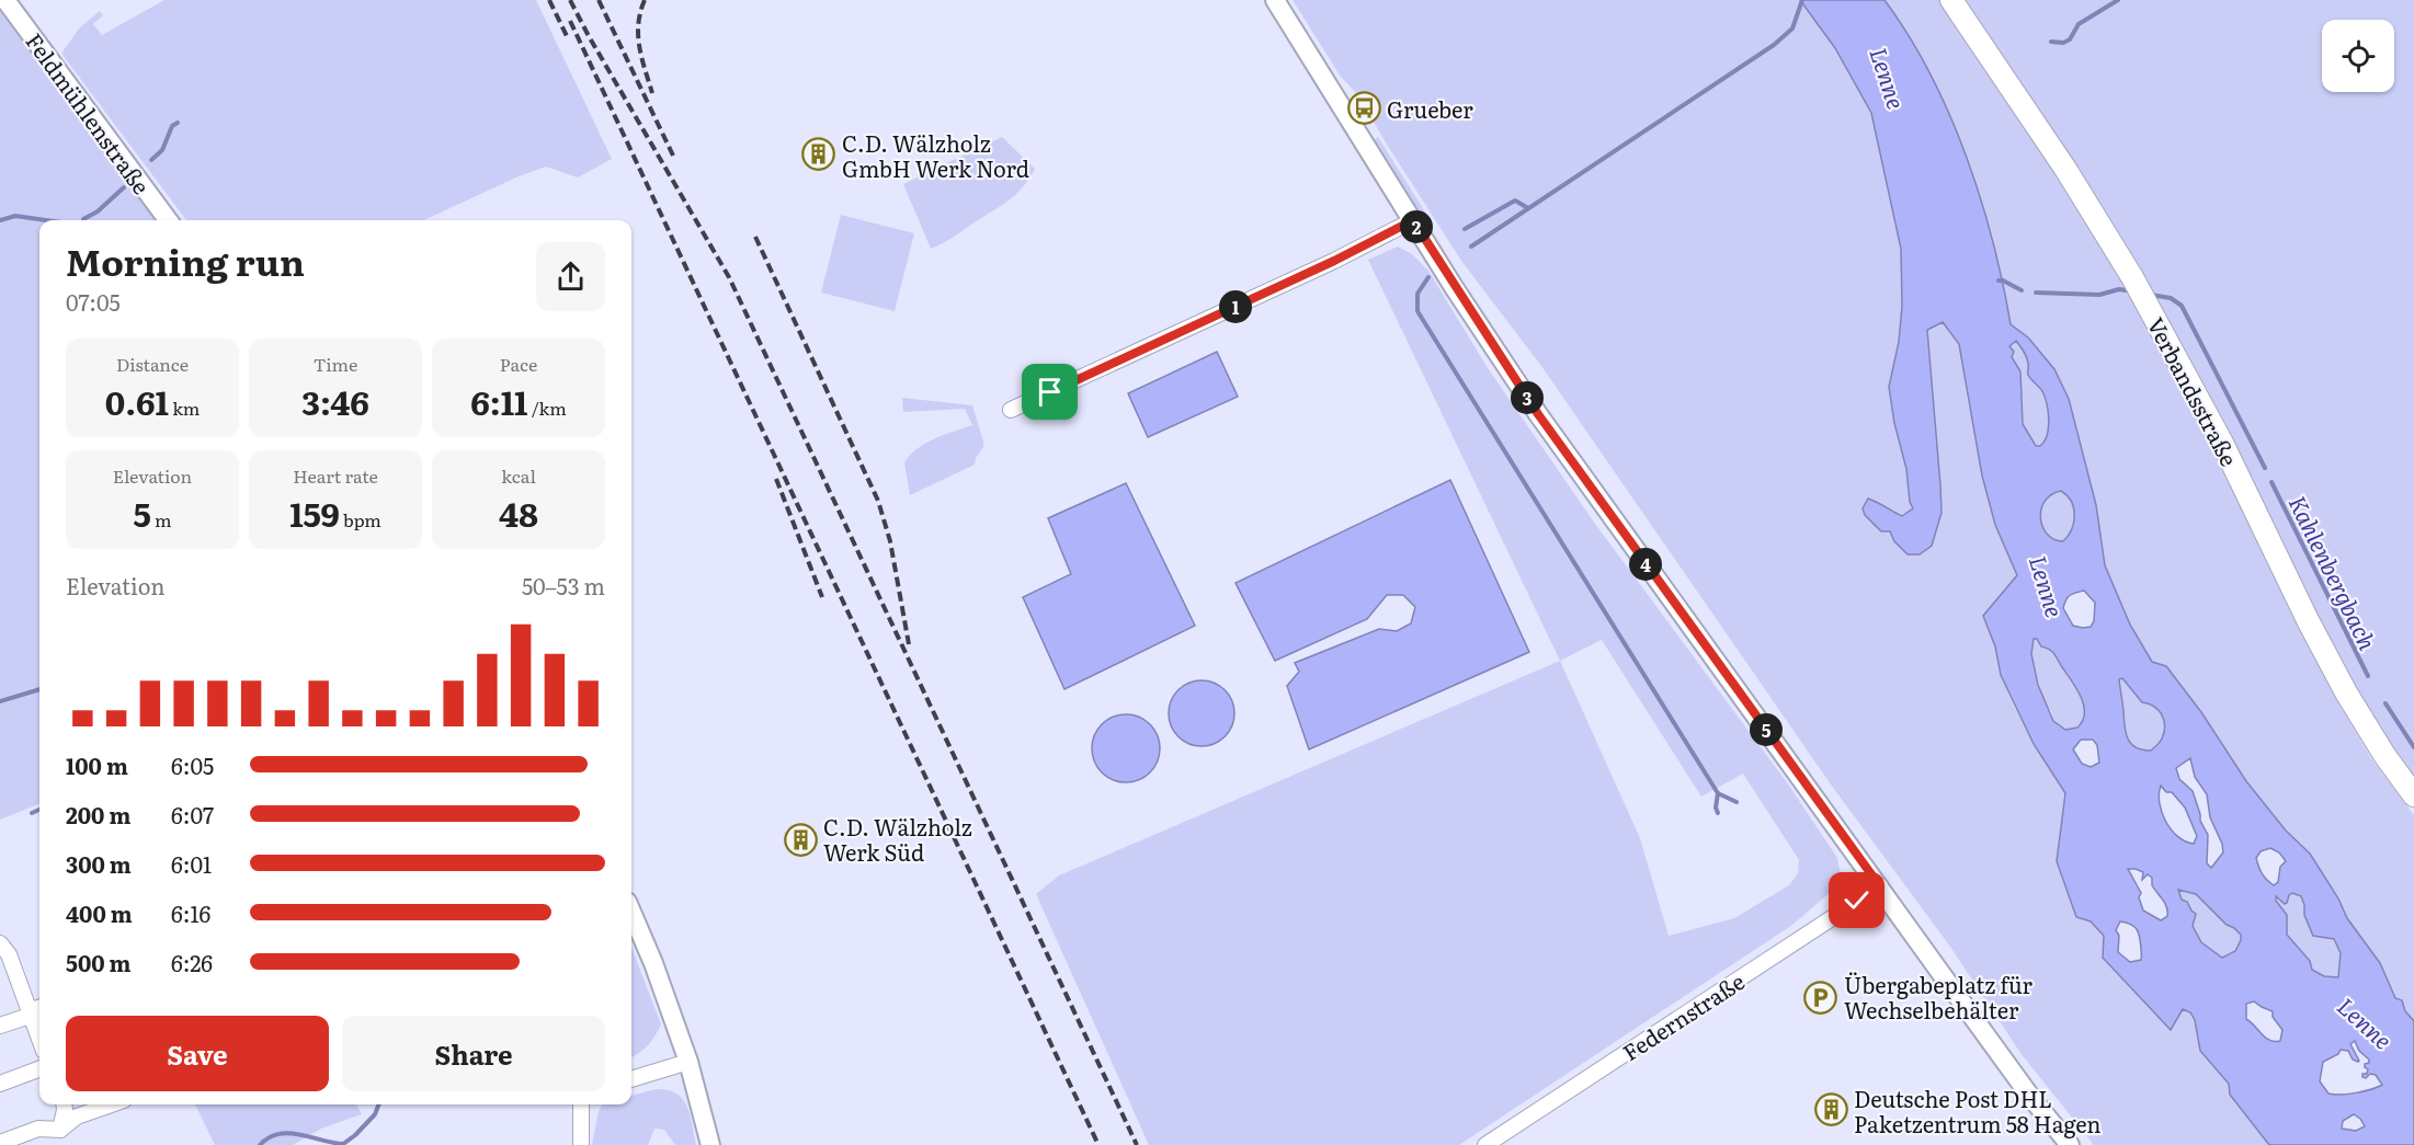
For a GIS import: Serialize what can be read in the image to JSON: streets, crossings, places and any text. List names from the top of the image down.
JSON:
{
  "streets": {
    "main road": ["Verbandsstraße"],
    "street": ["Feldmühlenstraße", "Federnstraße"]
  },
  "water": ["Lenne", "Kahlenbergbach"],
  "places": {
    "bus stop": ["Grueber"],
    "building": ["C.D. Wälzholz GmbH Werk Nord", "C.D. Wälzholz Werk Süd", "Deutsche Post DHL Paketzentrum 58 Hagen"],
    "parking": ["Übergabeplatz für Wechselbehälter"]
  },
  "page": {
    "pins": [
      "2",
      "1",
      "3",
      "4",
      "5"
    ],
    "heading": ["Morning run", "07:05"],
    "stats": [
      ["Distance", "0.61 km"],
      ["Time", "3:46"],
      ["Pace", "6:11 /km"],
      ["Elevation", "5 m"],
      ["Heart rate", "159 bpm"],
      ["kcal", "48"]
    ],
    "chart": ["Elevation", "50–53 m"],
    "list": [
      {
        "name": "100 m",
        "note": "6:05"
      },
      {
        "name": "200 m",
        "note": "6:07"
      },
      {
        "name": "300 m",
        "note": "6:01"
      },
      {
        "name": "400 m",
        "note": "6:16"
      },
      {
        "name": "500 m",
        "note": "6:26"
      }
    ],
    "buttons": ["Save", "Share"]
  }
}
